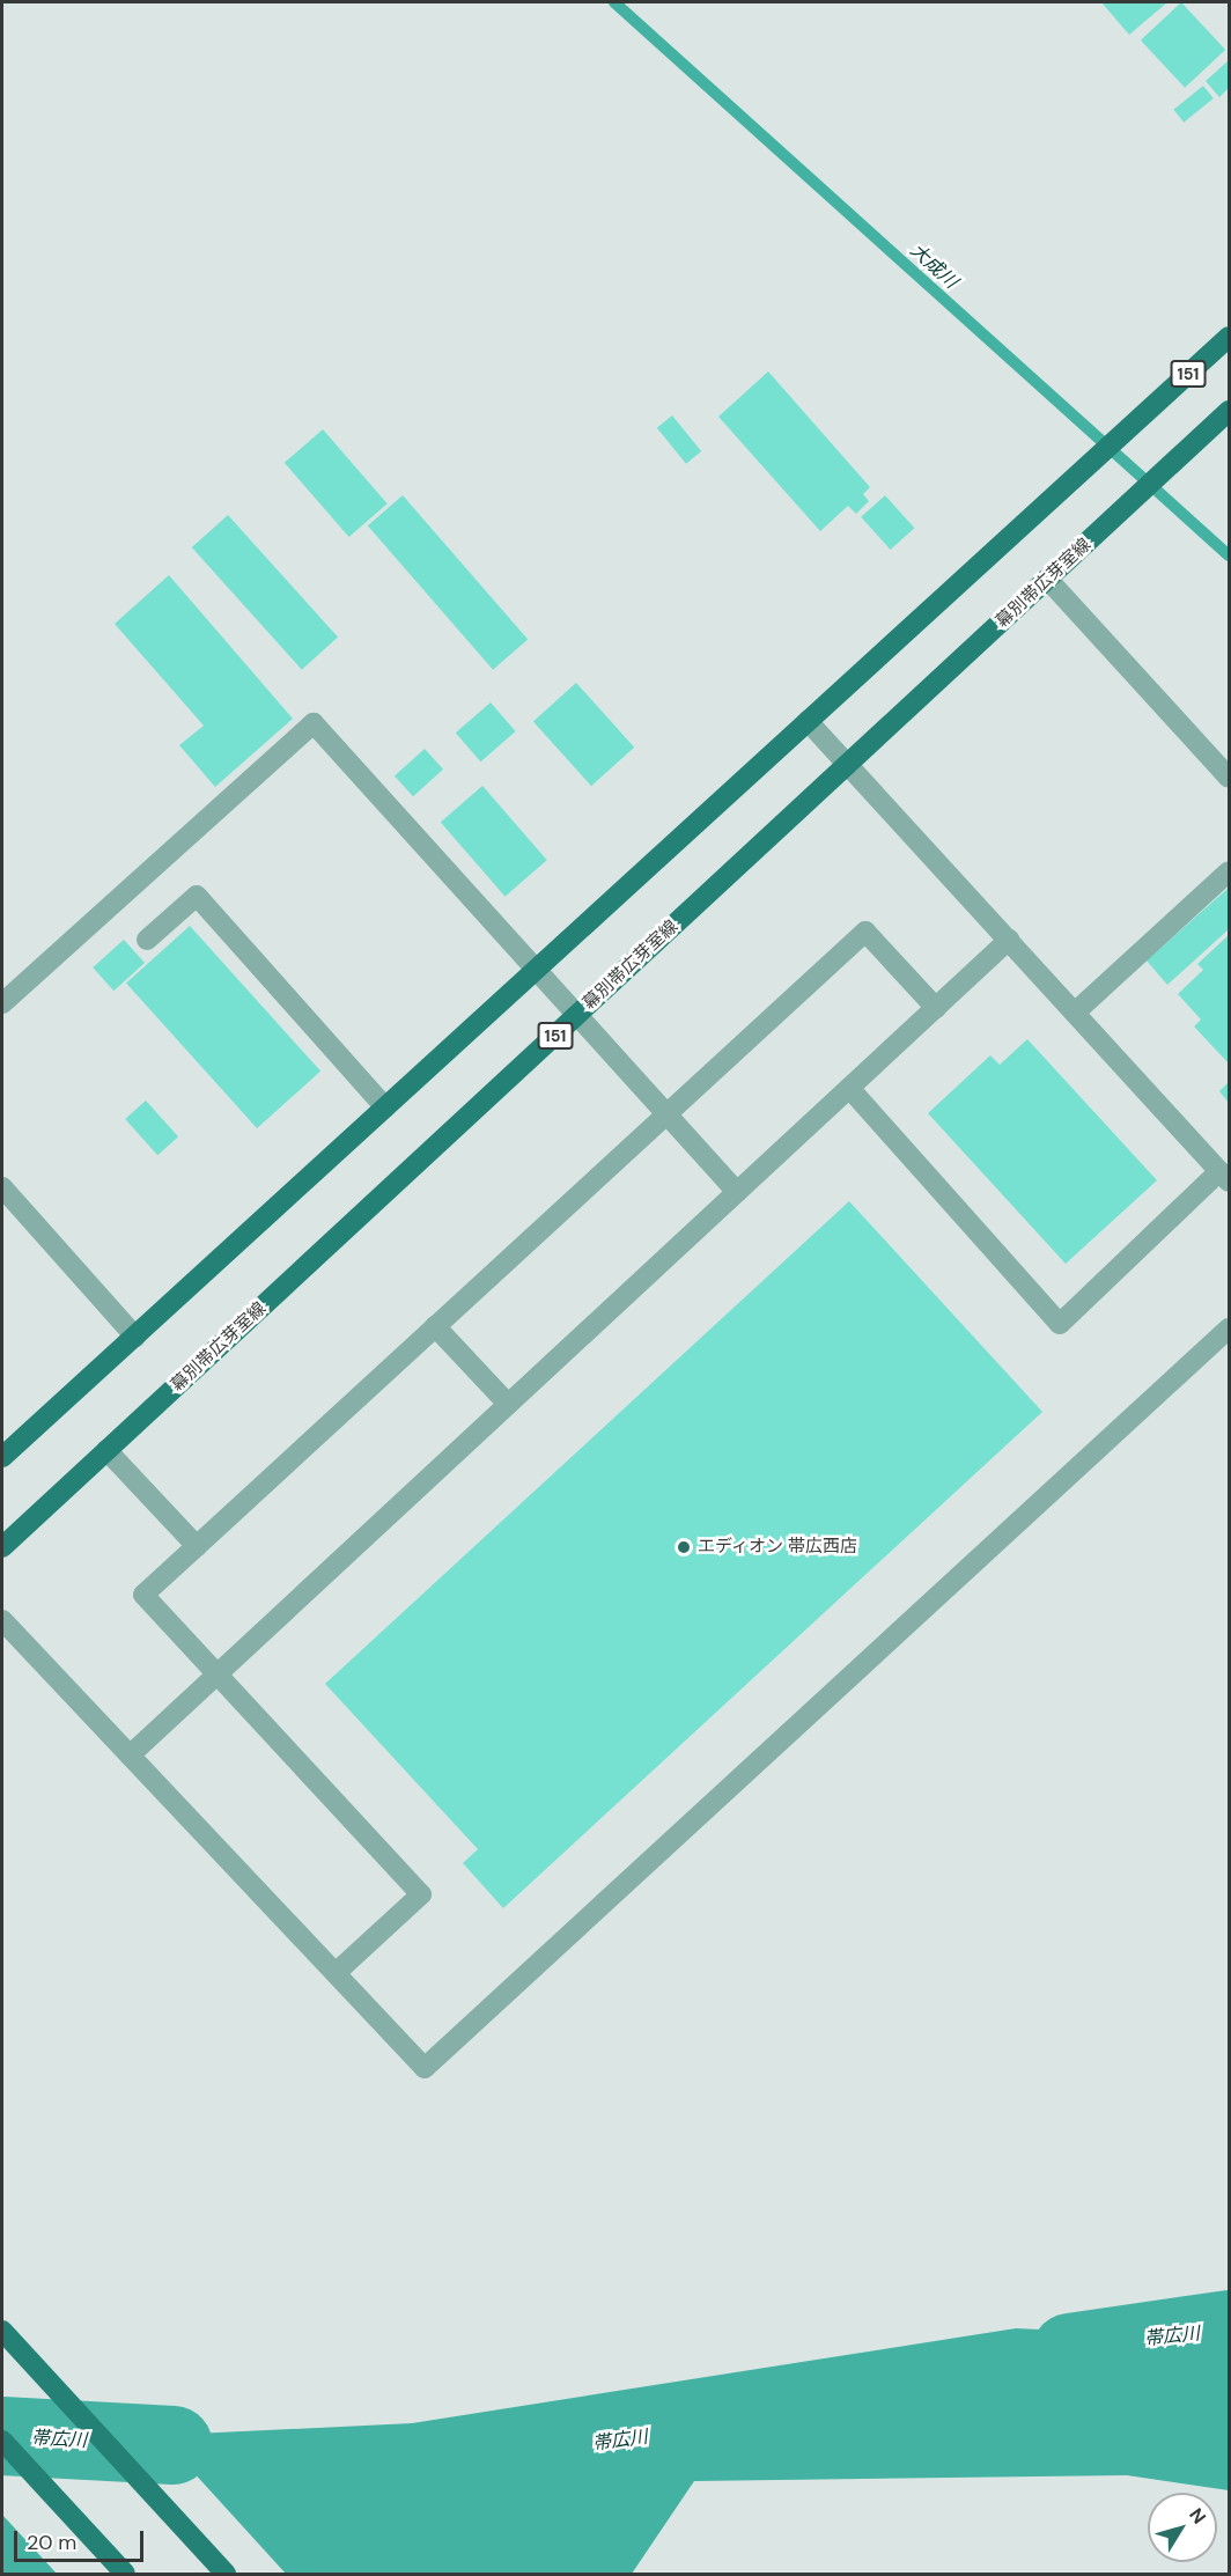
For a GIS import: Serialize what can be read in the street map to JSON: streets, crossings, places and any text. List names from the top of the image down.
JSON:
{
  "streets": {
    "main road": ["151", "幕別帯広芽室線"]
  },
  "water": ["大成川", "帯広川"],
  "places": ["エディオン 帯広西店"],
  "scale_bar": "20 m",
  "north": "top right"
}
